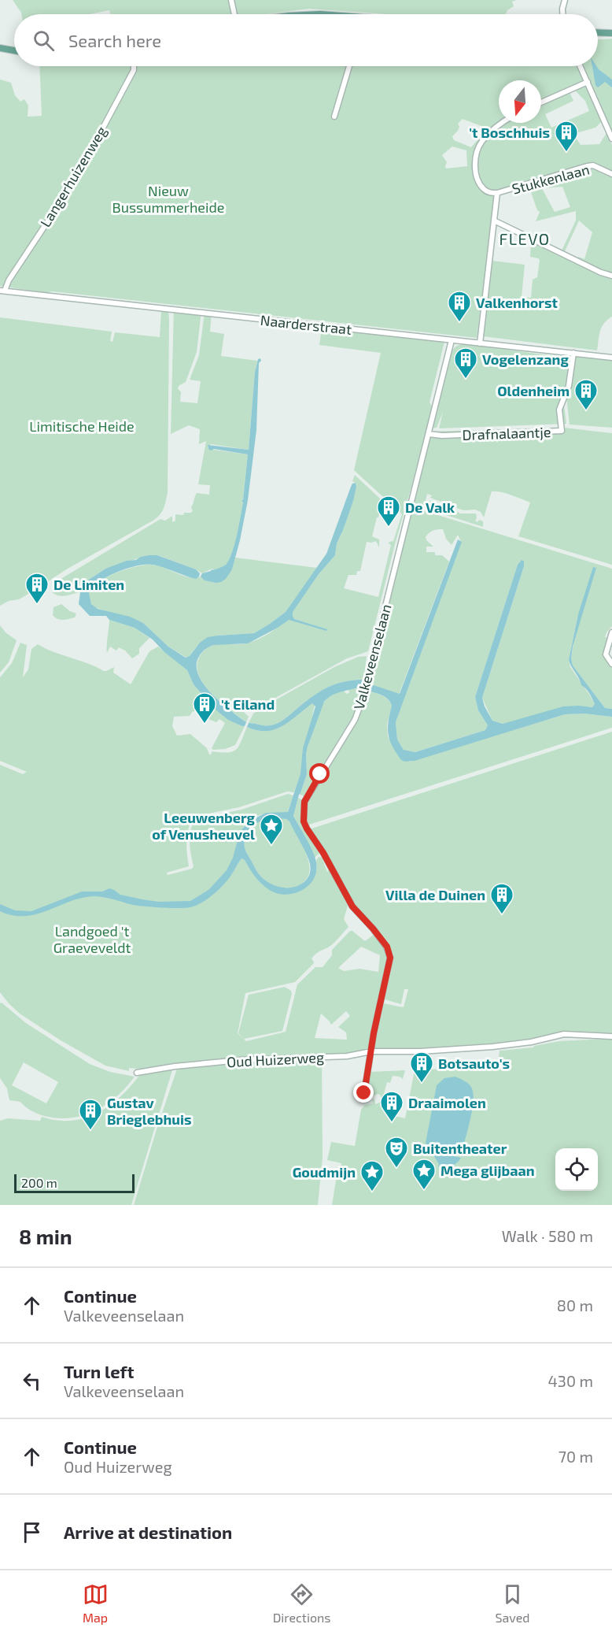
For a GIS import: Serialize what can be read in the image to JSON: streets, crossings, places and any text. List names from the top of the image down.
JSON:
{
  "streets": {
    "street": [
      "Langerhuizenweg",
      "Stukkenlaan",
      "Naarderstraat",
      "Drafnalaantje",
      "Valkeveenselaan",
      "Oud Huizerweg"
    ]
  },
  "crossings": [
    ["Langerhuizenweg", "Naarderstraat"],
    ["Stukkenlaan", "Naarderstraat"],
    ["Naarderstraat", "Drafnalaantje"],
    ["Naarderstraat", "Valkeveenselaan"],
    ["Drafnalaantje", "Valkeveenselaan"],
    ["Valkeveenselaan", "Oud Huizerweg"]
  ],
  "districts": ["FLEVO"],
  "parks": ["Nieuw Bussummerheide", "Limitische Heide", "Landgoed 't Graeveveldt"],
  "places": {
    "building": [
      "'t Boschhuis",
      "Valkenhorst",
      "Vogelenzang",
      "Oldenheim",
      "De Valk",
      "De Limiten",
      "'t Eiland",
      "Villa de Duinen",
      "Botsauto's",
      "Draaimolen",
      "Gustav Brieglebhuis"
    ],
    "place": ["Leeuwenberg of Venusheuvel", "Mega glijbaan", "Goudmijn"],
    "theatre": ["Buitentheater"]
  },
  "scale_bar": "200 m",
  "north": "bottom",
  "page": {
    "search": "Search here",
    "scale": "200 m",
    "heading": ["8 min", "Walk · 580 m"],
    "list": [
      ["Continue", "Valkeveenselaan", "80 m"],
      ["Turn left", "Valkeveenselaan", "430 m"],
      ["Continue", "Oud Huizerweg", "70 m"],
      "Arrive at destination"
    ],
    "nav": ["Map", "Directions", "Saved"]
  }
}
